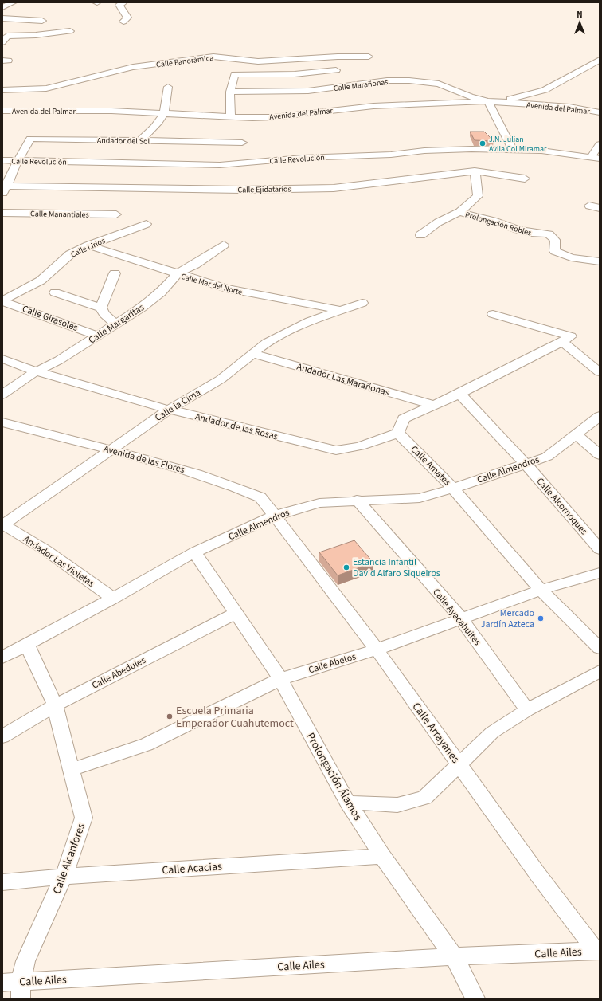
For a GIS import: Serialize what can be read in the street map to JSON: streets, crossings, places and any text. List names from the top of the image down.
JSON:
{
  "streets": {
    "street": [
      "Calle Panorámica",
      "Calle Marañonas",
      "Avenida del Palmar",
      "Andador del Sol",
      "Calle Revolución",
      "Calle Ejidatarios",
      "Calle Manantiales",
      "Prolongación Robles",
      "Calle Lirios",
      "Calle Mar del Norte",
      "Calle Girasoles",
      "Calle Margaritas",
      "Andador Las Marañonas",
      "Calle la Cima",
      "Andador de las Rosas",
      "Avenida de las Flores",
      "Calle Amates",
      "Calle Almendros",
      "Calle Alcornoques",
      "Andador Las Violetas",
      "Calle Ayacahuites",
      "Calle Abetos",
      "Calle Abedules",
      "Calle Arrayanes",
      "Prolongación Álamos",
      "Calle Alcanfores",
      "Calle Acacias",
      "Calle Ailes"
    ]
  },
  "crossings": [
    ["Calle Marañonas", "Avenida del Palmar"],
    ["Andador del Sol", "Calle Revolución"],
    ["Calle Lirios", "Calle Mar del Norte"],
    ["Calle Lirios", "Calle Girasoles"],
    ["Calle Mar del Norte", "Calle Margaritas"],
    ["Calle Mar del Norte", "Calle la Cima"],
    ["Calle Girasoles", "Calle Margaritas"],
    ["Calle Margaritas", "Andador de las Rosas"],
    ["Andador Las Marañonas", "Calle la Cima"],
    ["Calle la Cima", "Andador de las Rosas"],
    ["Calle la Cima", "Avenida de las Flores"],
    ["Calle la Cima", "Andador Las Violetas"],
    ["Andador de las Rosas", "Calle Amates"],
    ["Avenida de las Flores", "Calle Almendros"],
    ["Avenida de las Flores", "Calle Arrayanes"],
    ["Calle Amates", "Calle Almendros"],
    ["Calle Amates", "Calle Abetos"],
    ["Calle Almendros", "Calle Alcornoques"],
    ["Calle Almendros", "Andador Las Violetas"],
    ["Calle Almendros", "Calle Ayacahuites"],
    ["Calle Almendros", "Calle Arrayanes"],
    ["Calle Almendros", "Prolongación Álamos"],
    ["Calle Almendros", "Calle Alcanfores"],
    ["Calle Ayacahuites", "Calle Abetos"],
    ["Calle Abetos", "Calle Arrayanes"],
    ["Calle Abetos", "Prolongación Álamos"],
    ["Calle Abetos", "Calle Alcanfores"],
    ["Calle Abedules", "Prolongación Álamos"],
    ["Calle Abedules", "Calle Alcanfores"],
    ["Calle Arrayanes", "Calle Ailes"],
    ["Prolongación Álamos", "Calle Acacias"],
    ["Prolongación Álamos", "Calle Ailes"],
    ["Calle Alcanfores", "Calle Acacias"],
    ["Calle Alcanfores", "Calle Ailes"]
  ],
  "places": [
    "J.N. Julian Avila Col Miramar",
    "Estancia Infantil David Alfaro Siqueiros",
    "Mercado Jardín Azteca",
    "Escuela Primaria Emperador Cuahutemoct"
  ],
  "north": "top"
}
